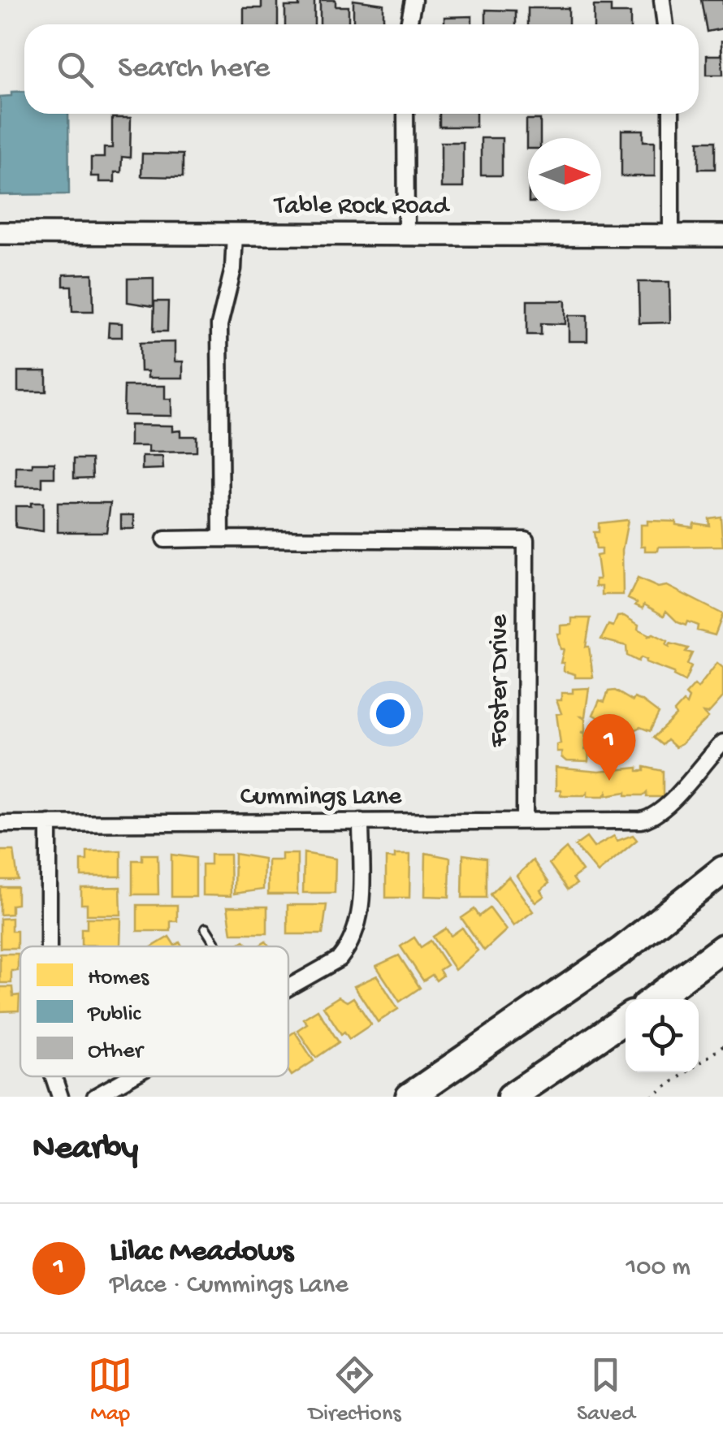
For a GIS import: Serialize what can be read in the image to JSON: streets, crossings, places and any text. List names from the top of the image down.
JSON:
{
  "streets": {
    "main road": ["Table Rock Road"],
    "street": ["Foster Drive", "Cummings Lane"]
  },
  "crossings": [
    ["Foster Drive", "Cummings Lane"]
  ],
  "legend": ["Homes", "Public", "Other"],
  "north": "right",
  "page": {
    "search": "Search here",
    "pins": "1",
    "heading": "Nearby",
    "list": [
      {
        "mark": "1",
        "name": "Lilac Meadows",
        "note": "Place · Cummings Lane",
        "value": "100 m"
      }
    ],
    "nav": ["Map", "Directions", "Saved"]
  }
}
